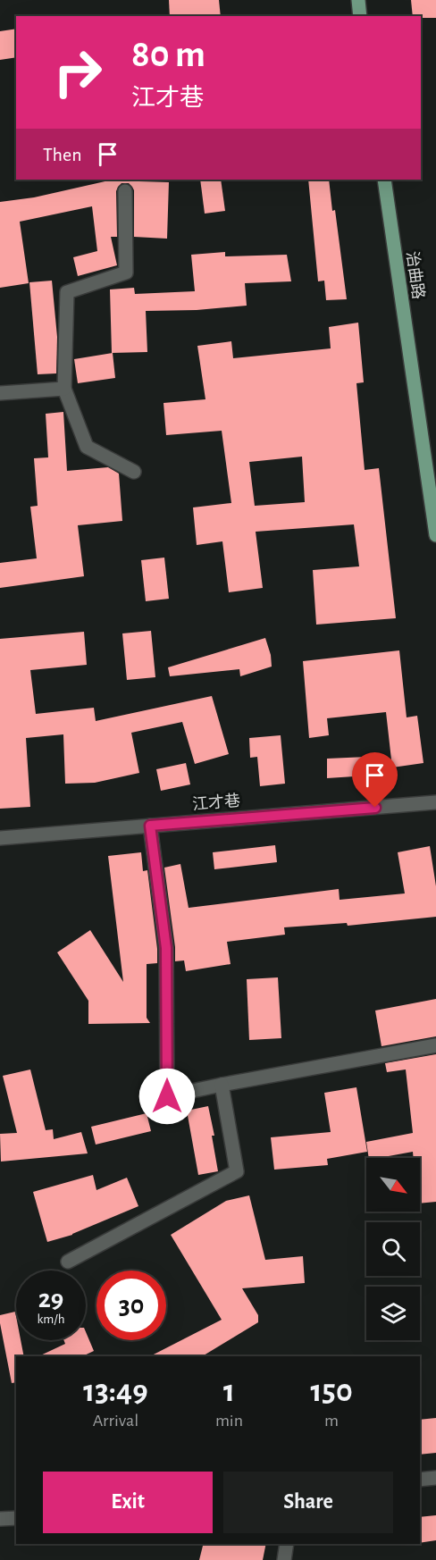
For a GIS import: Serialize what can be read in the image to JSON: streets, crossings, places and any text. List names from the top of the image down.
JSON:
{
  "streets": {
    "main road": ["治曲路"],
    "street": ["江才巷"]
  },
  "north": "bottom right",
  "page": {
    "turn": ["80 m", "江才巷"],
    "then": "Then",
    "speed": "29 km/h",
    "limit": "30",
    "eta": [
      "13:49",
      "Arrival",
      "1",
      "min",
      "150",
      "m"
    ],
    "buttons": ["Exit", "Share"]
  }
}
